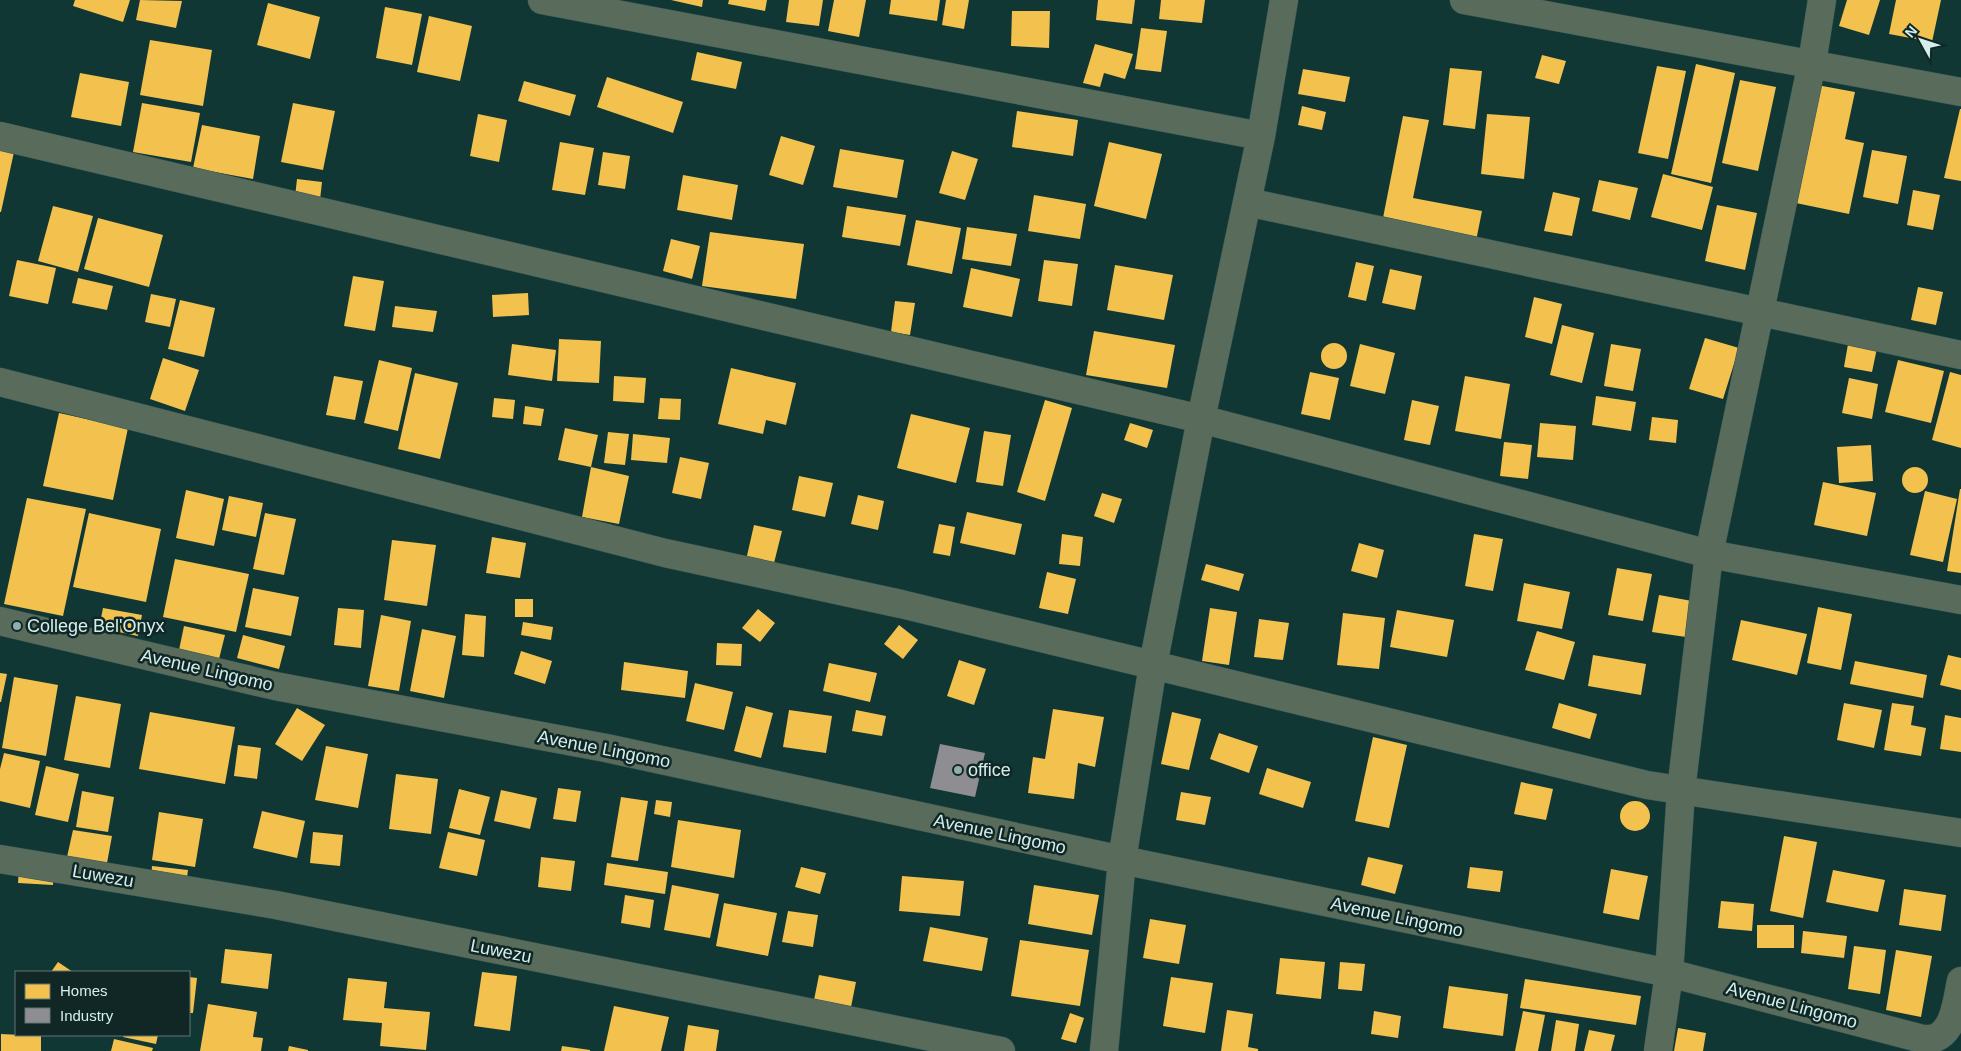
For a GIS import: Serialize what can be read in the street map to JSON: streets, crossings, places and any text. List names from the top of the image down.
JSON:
{
  "streets": {
    "street": ["Avenue Lingomo", "Luwezu"]
  },
  "places": ["College Bel'Onyx", "office"],
  "legend": ["Homes", "Industry"],
  "north": "top left"
}
